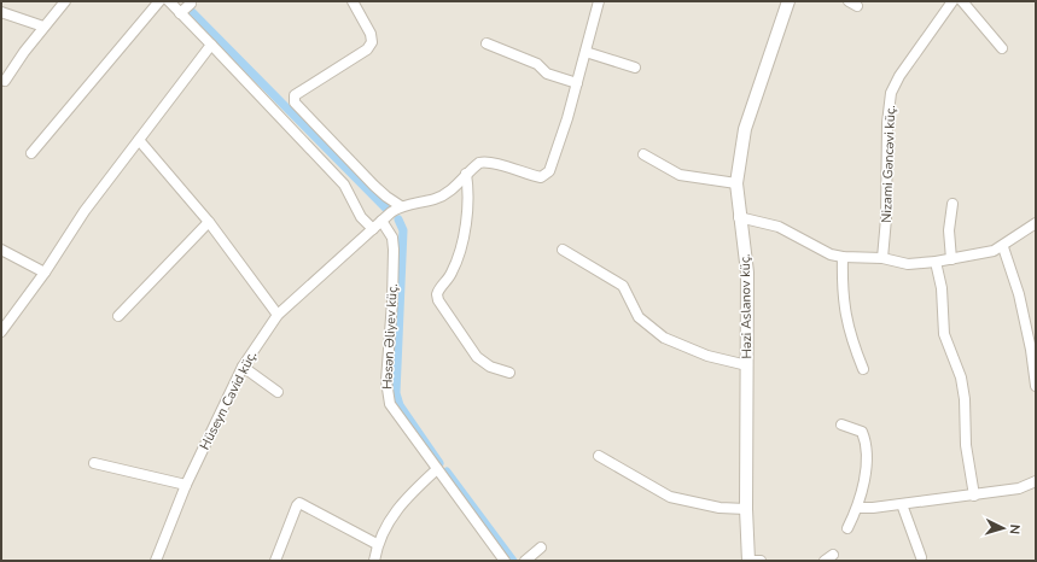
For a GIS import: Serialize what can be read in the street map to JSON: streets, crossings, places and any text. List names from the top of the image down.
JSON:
{
  "streets": {
    "street": [
      "Nizami Gəncəvi küç.",
      "Həzi Aslanov küç.",
      "Həsən Əliyev küç.",
      "Hüseyn Cavid küç."
    ]
  },
  "crossings": [
    ["Həsən Əliyev küç.", "Hüseyn Cavid küç."]
  ],
  "north": "right"
}
